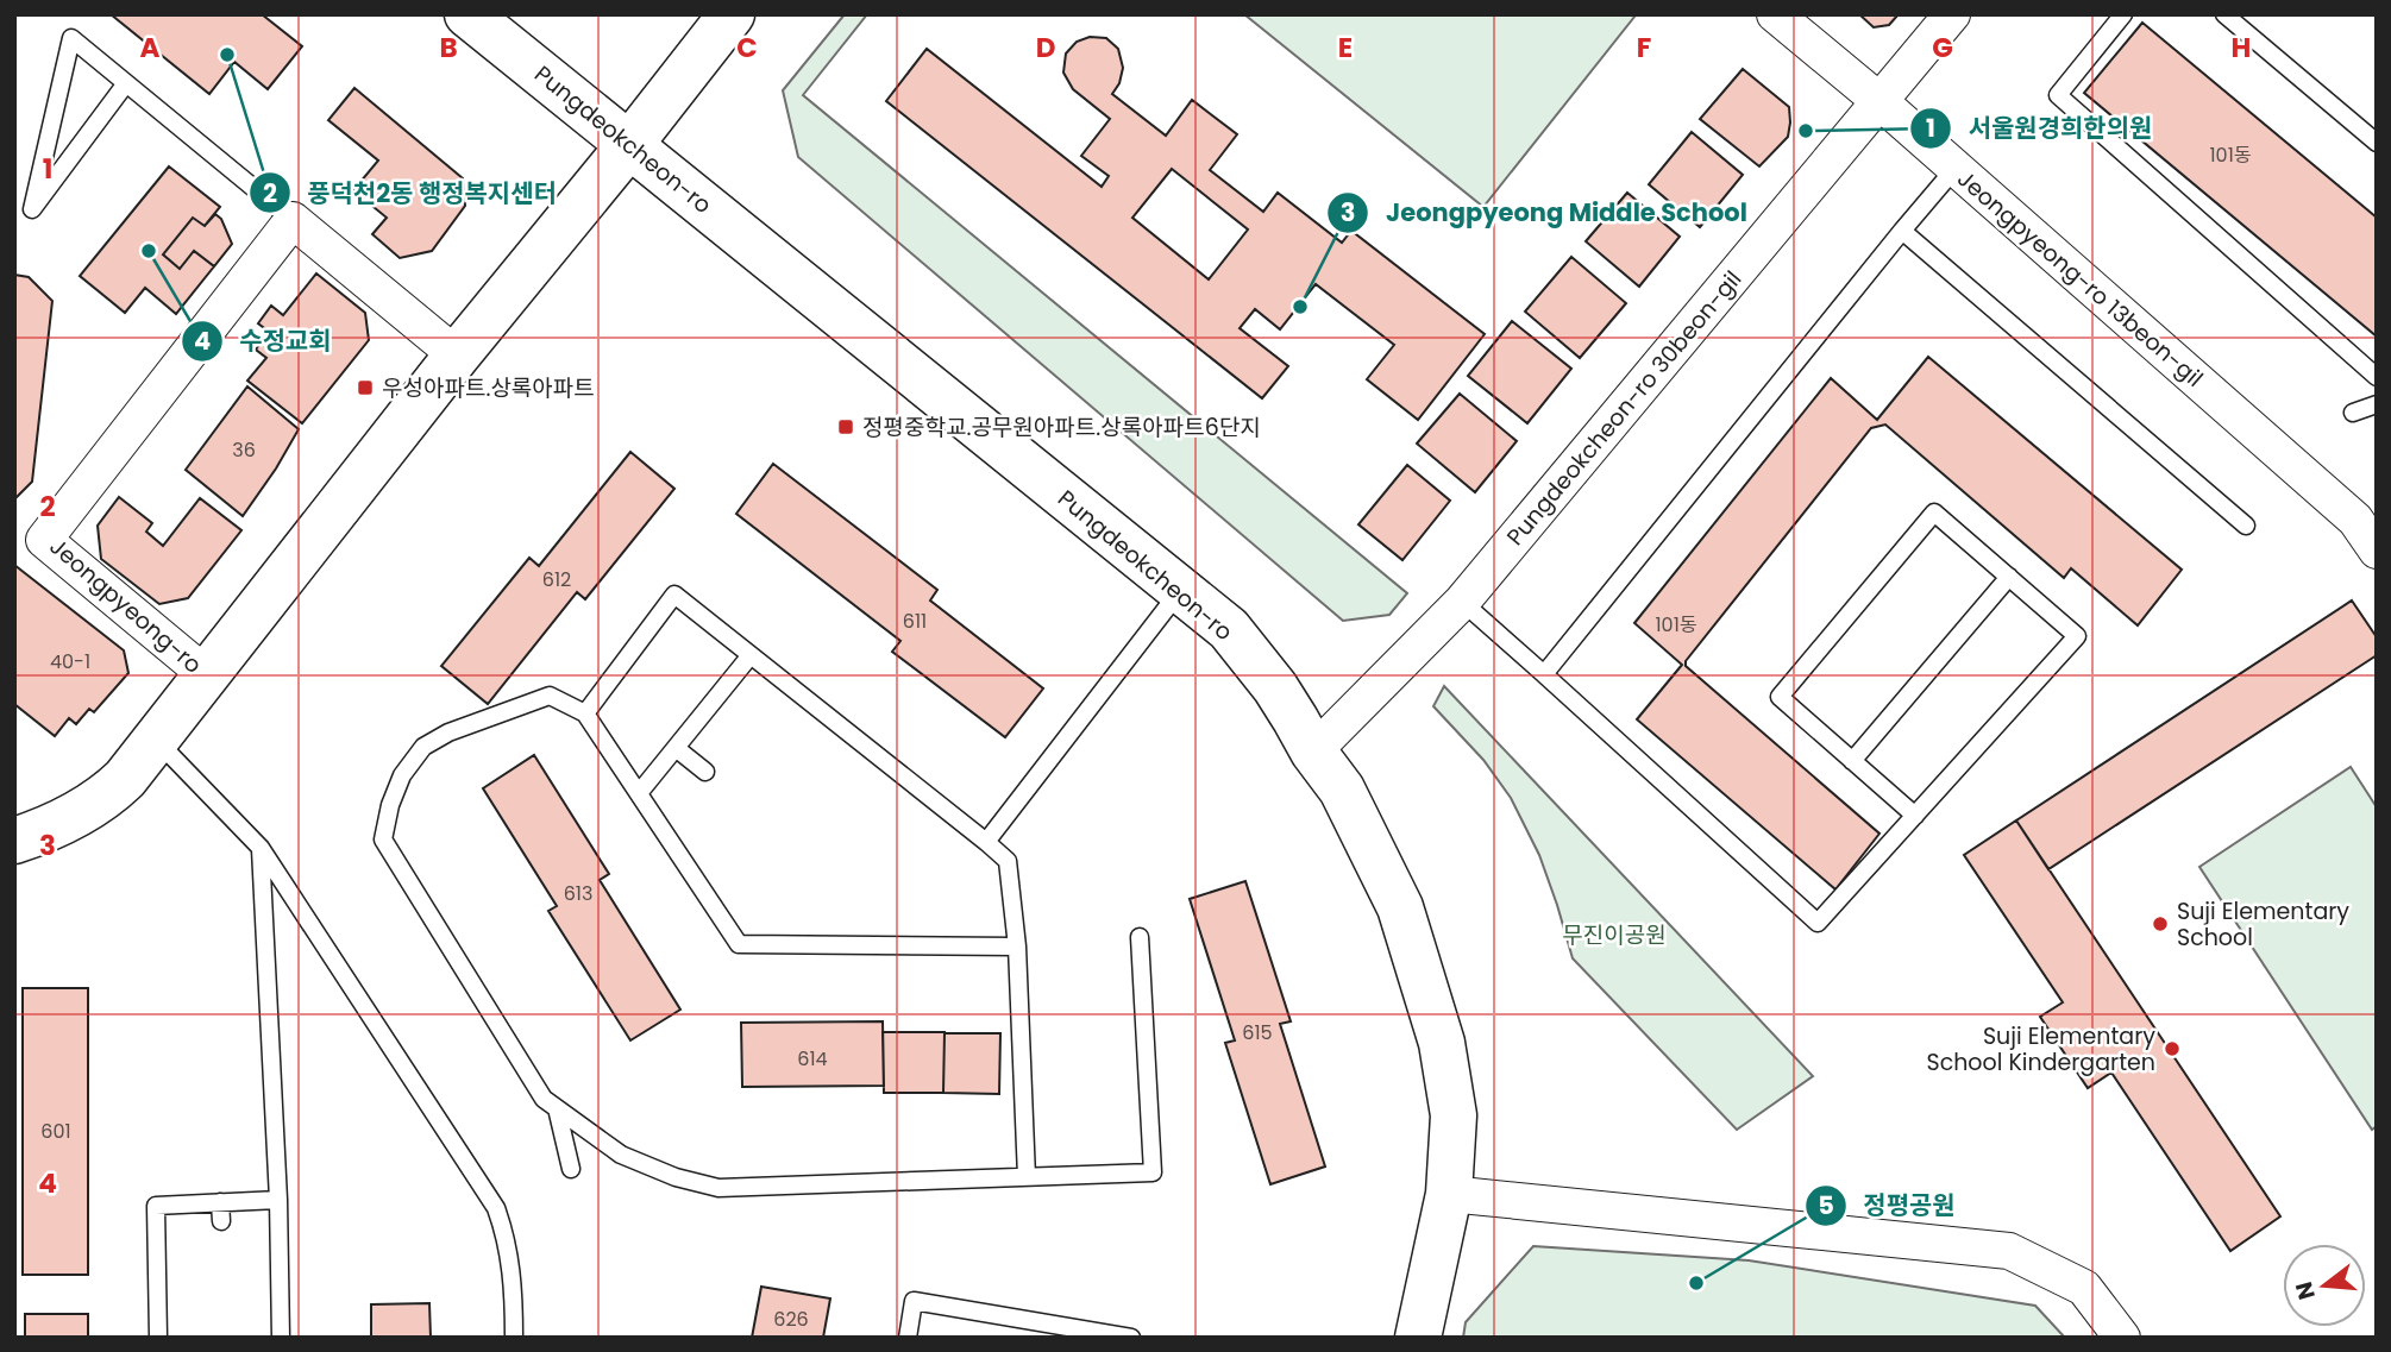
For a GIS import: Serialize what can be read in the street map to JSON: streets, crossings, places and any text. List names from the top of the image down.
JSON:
{
  "streets": {
    "main road": ["Pungdeokcheon-ro", "Jeongpyeong-ro"],
    "street": ["Jeongpyeong-ro 13beon-gil", "Pungdeokcheon-ro 30beon-gil"]
  },
  "crossings": [
    ["Pungdeokcheon-ro", "Pungdeokcheon-ro 30beon-gil"],
    ["Pungdeokcheon-ro", "Jeongpyeong-ro"],
    ["Jeongpyeong-ro 13beon-gil", "Pungdeokcheon-ro 30beon-gil"]
  ],
  "parks": ["무진이공원"],
  "places": {
    "other": [
      "풍덕천2동 행정복지센터",
      "서울원경희한의원",
      "수정교회",
      "Jeongpyeong Middle School",
      "Suji Elementary School",
      "Suji Elementary School Kindergarten",
      "정평공원"
    ],
    "transit": ["우성아파트.상록아파트", "정평중학교.공무원아파트.상록아파트6단지"]
  },
  "house_numbers": [
    "101동",
    "36",
    "612",
    "611",
    "101동",
    "40-1",
    "613",
    "615",
    "614",
    "601",
    "626"
  ],
  "north": "left",
  "grid": {
    "columns": [
      "A",
      "B",
      "C",
      "D",
      "E",
      "F",
      "G",
      "H"
    ],
    "rows": [
      "1",
      "2",
      "3",
      "4"
    ]
  }
}
